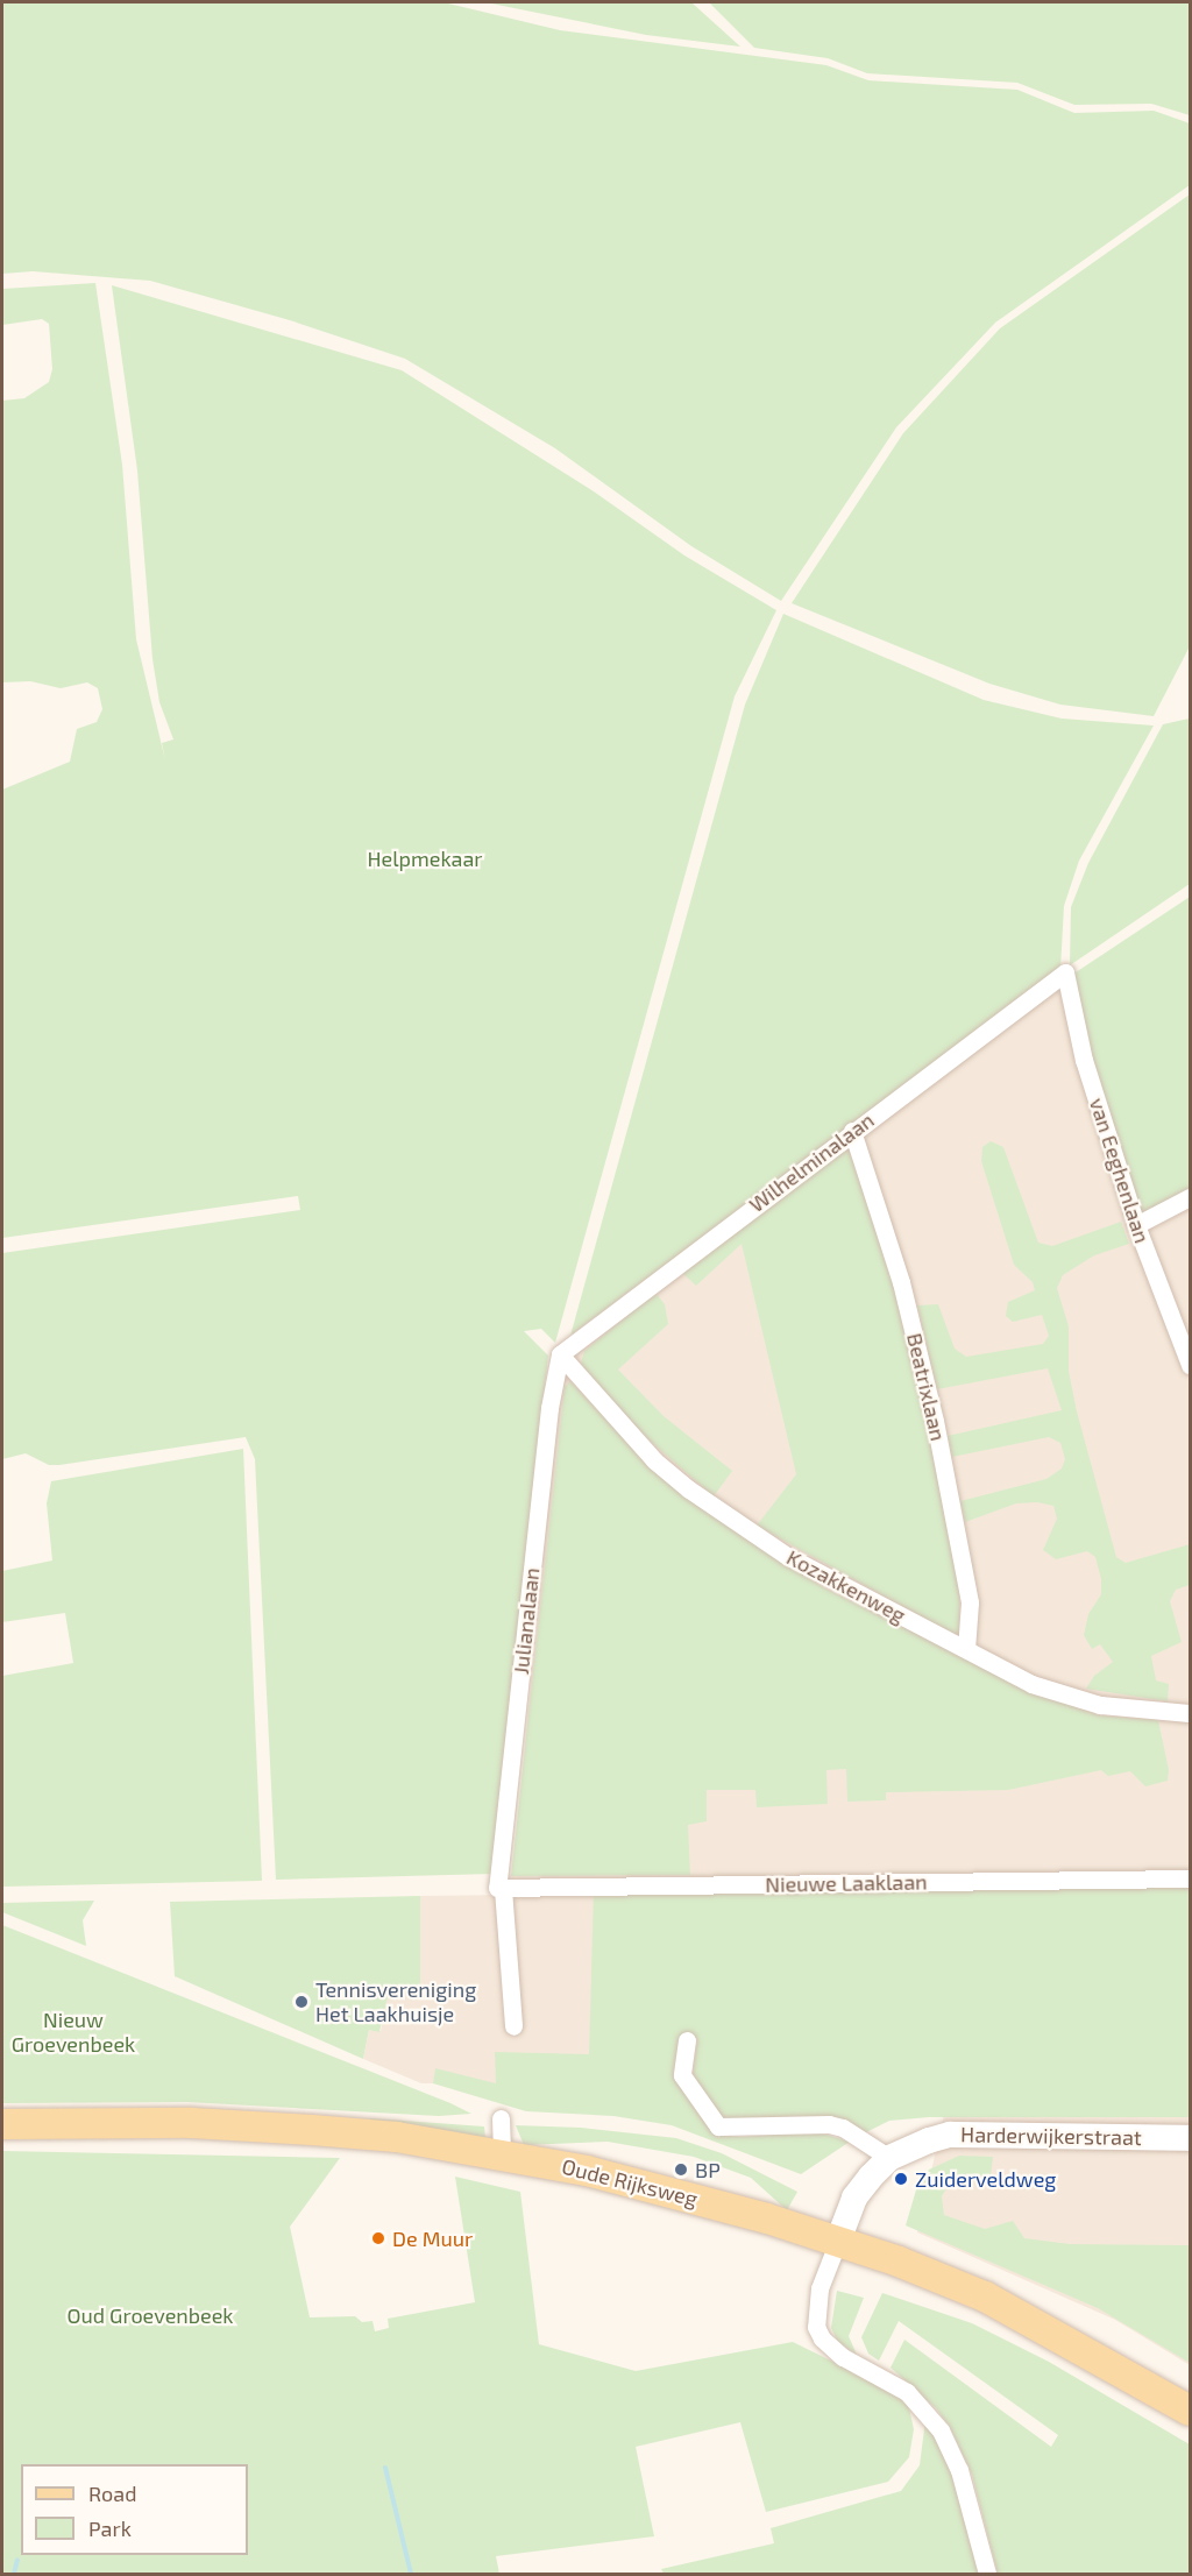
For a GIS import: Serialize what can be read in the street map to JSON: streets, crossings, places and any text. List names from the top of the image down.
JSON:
{
  "streets": {
    "main road": ["Harderwijkerstraat", "Oude Rijksweg"],
    "street": [
      "Wilhelminalaan",
      "van Eeghenlaan",
      "Beatrixlaan",
      "Kozakkenweg",
      "Julianalaan",
      "Nieuwe Laaklaan"
    ]
  },
  "crossings": [
    ["Wilhelminalaan", "van Eeghenlaan"],
    ["Wilhelminalaan", "Beatrixlaan"],
    ["Wilhelminalaan", "Kozakkenweg"],
    ["Wilhelminalaan", "Julianalaan"],
    ["Beatrixlaan", "Kozakkenweg"],
    ["Kozakkenweg", "Julianalaan"],
    ["Julianalaan", "Nieuwe Laaklaan"],
    ["Harderwijkerstraat", "Oude Rijksweg"]
  ],
  "parks": ["Helpmekaar", "Nieuw Groevenbeek", "Oud Groevenbeek"],
  "places": [
    "Tennisvereniging Het Laakhuisje",
    "BP",
    "Zuiderveldweg",
    "De Muur"
  ],
  "legend": ["Road", "Park"]
}
